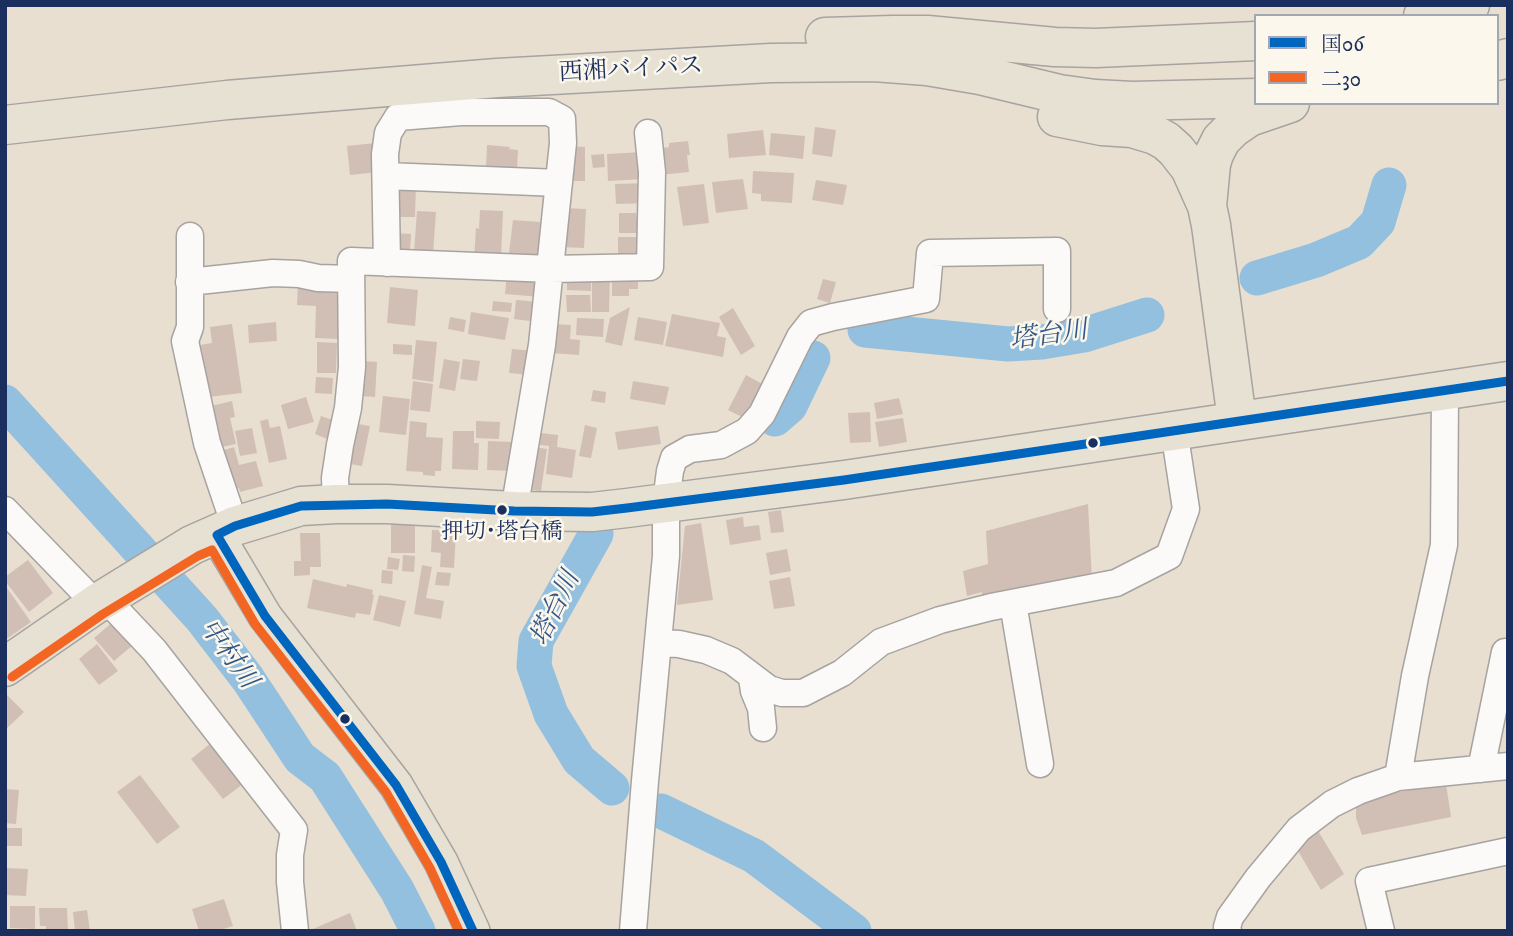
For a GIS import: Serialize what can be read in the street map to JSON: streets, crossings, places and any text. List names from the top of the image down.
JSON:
{
  "streets": {
    "highway": ["西湘バイパス"]
  },
  "water": ["塔台川", "中村川"],
  "places": ["押切･塔台橋"],
  "lines": ["transit line 国06", "transit line 二30"],
  "legend": ["国06", "二30"]
}
